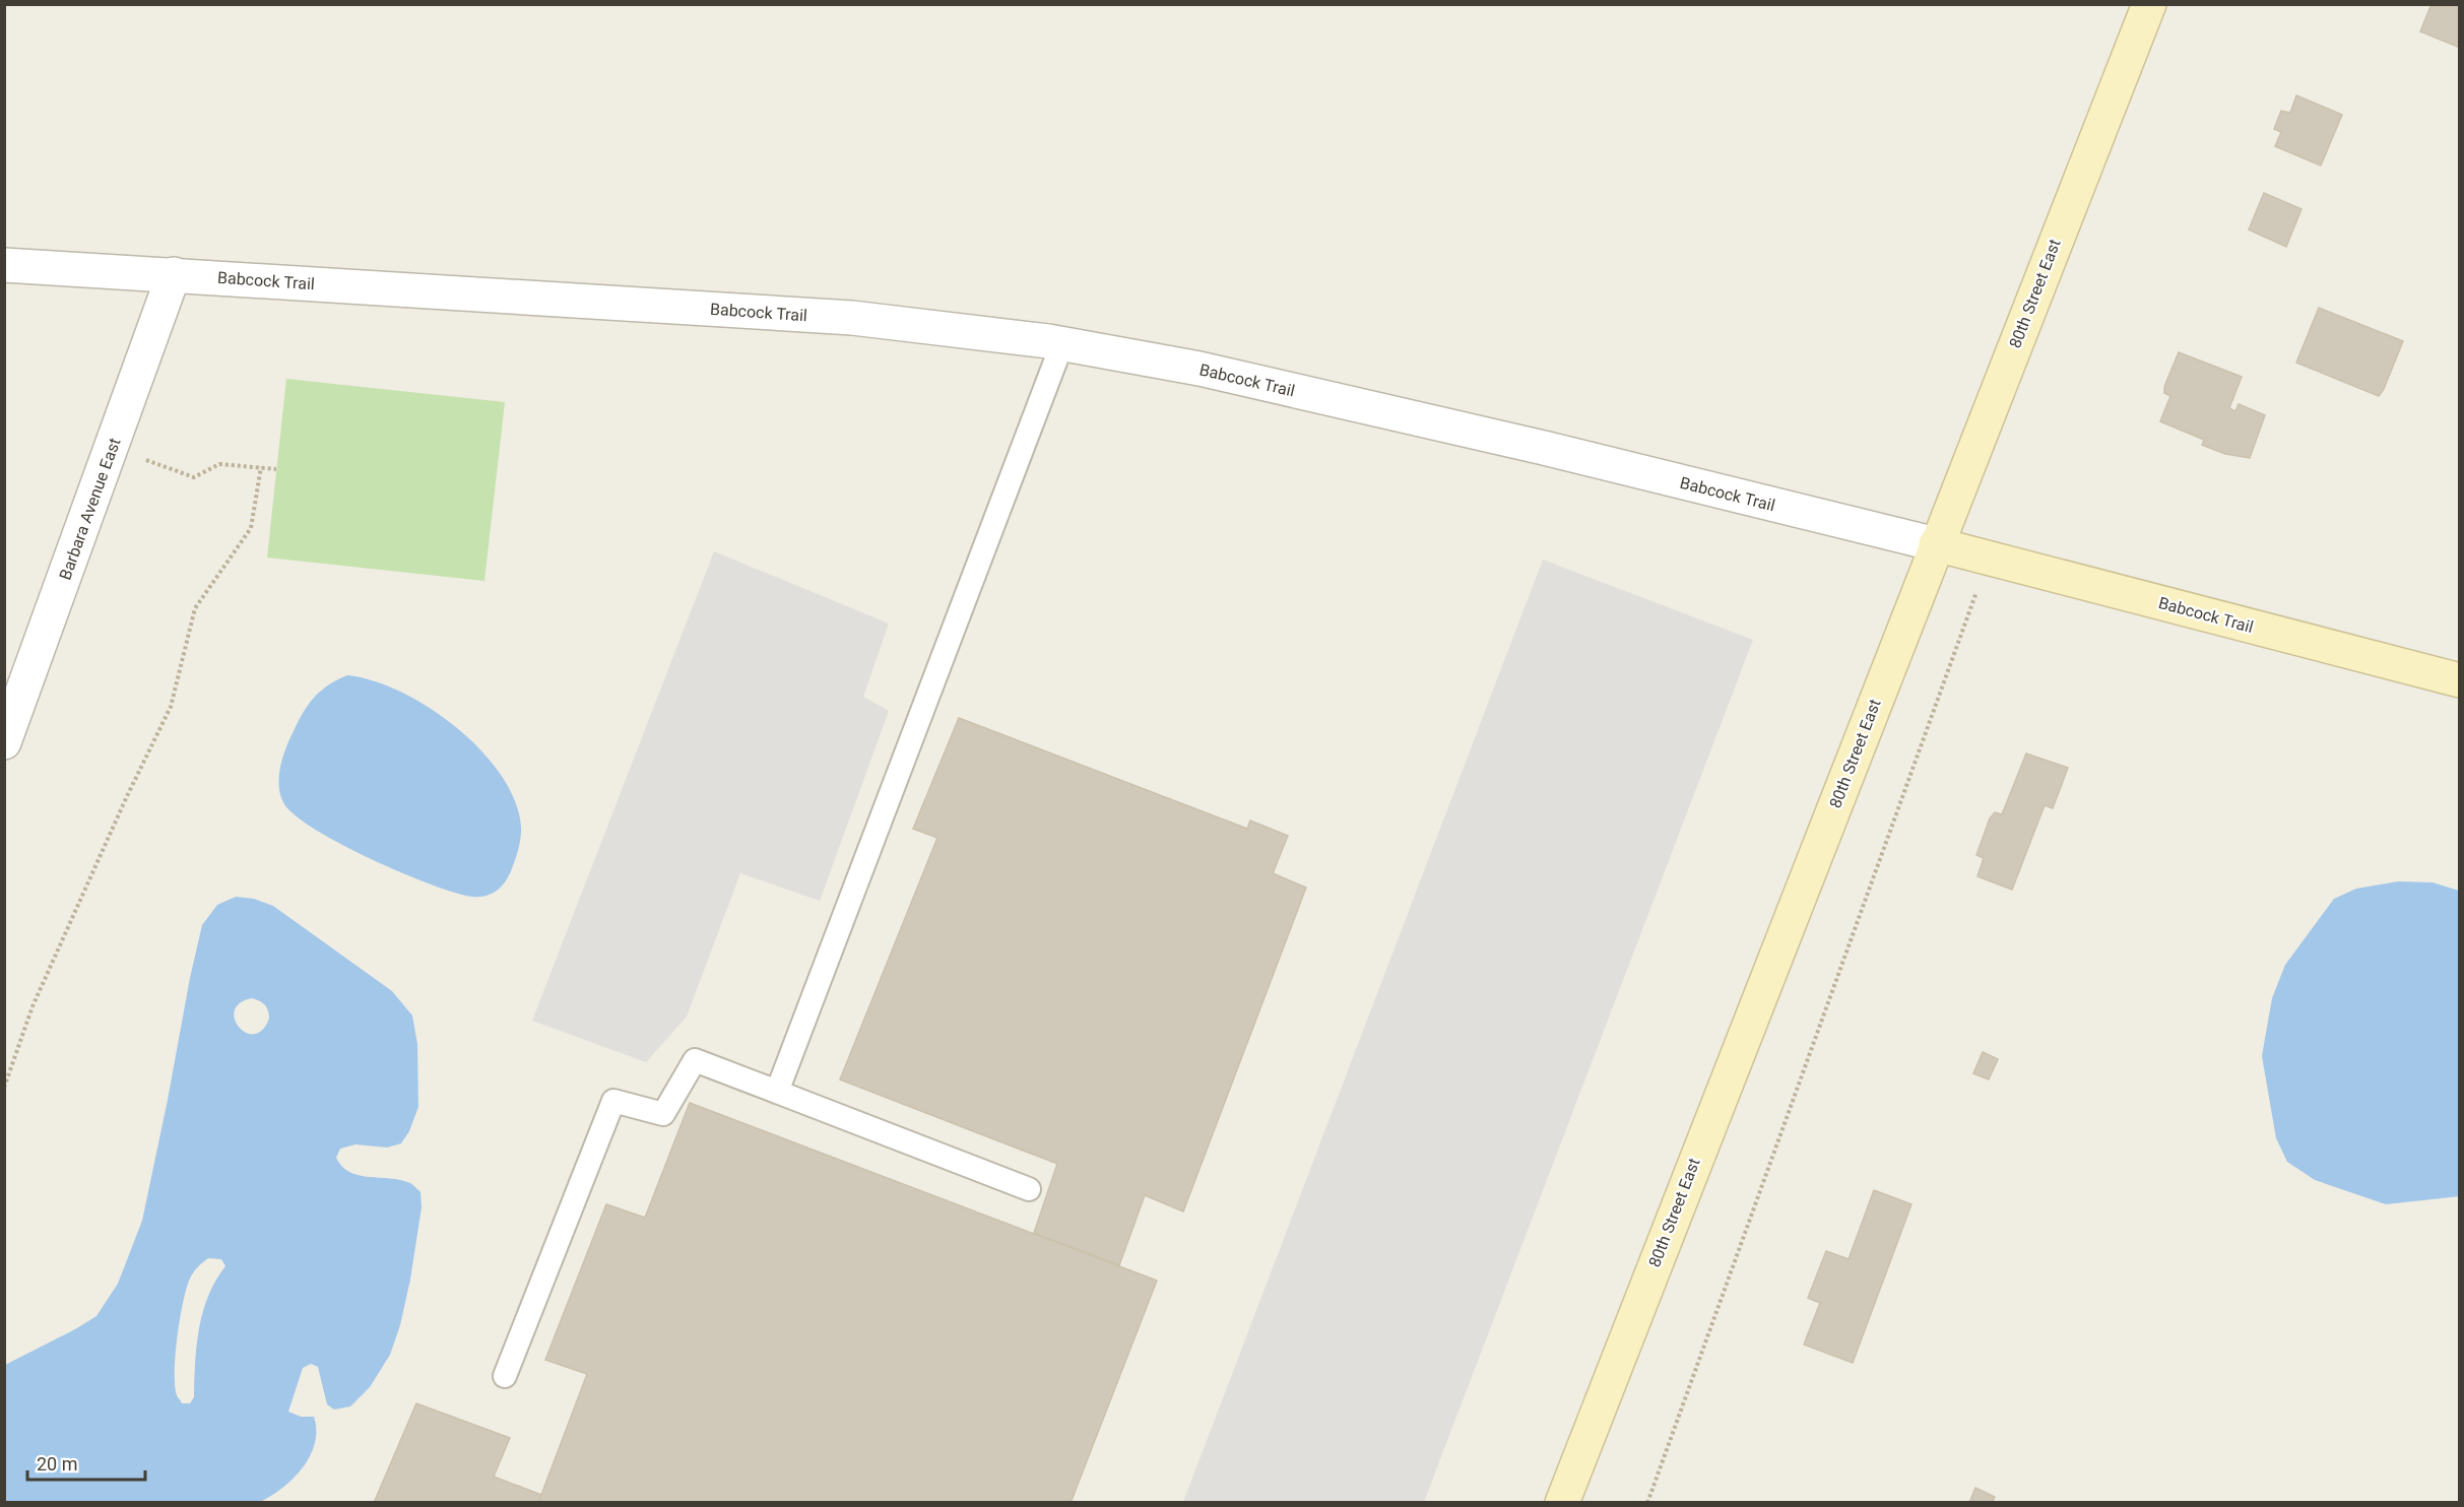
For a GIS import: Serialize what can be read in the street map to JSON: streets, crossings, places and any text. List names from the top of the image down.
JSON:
{
  "streets": {
    "street": ["Babcock Trail", "80th Street East", "Barbara Avenue East"]
  },
  "crossings": [
    ["Babcock Trail", "80th Street East"],
    ["Babcock Trail", "Barbara Avenue East"]
  ],
  "scale_bar": "20 m"
}
